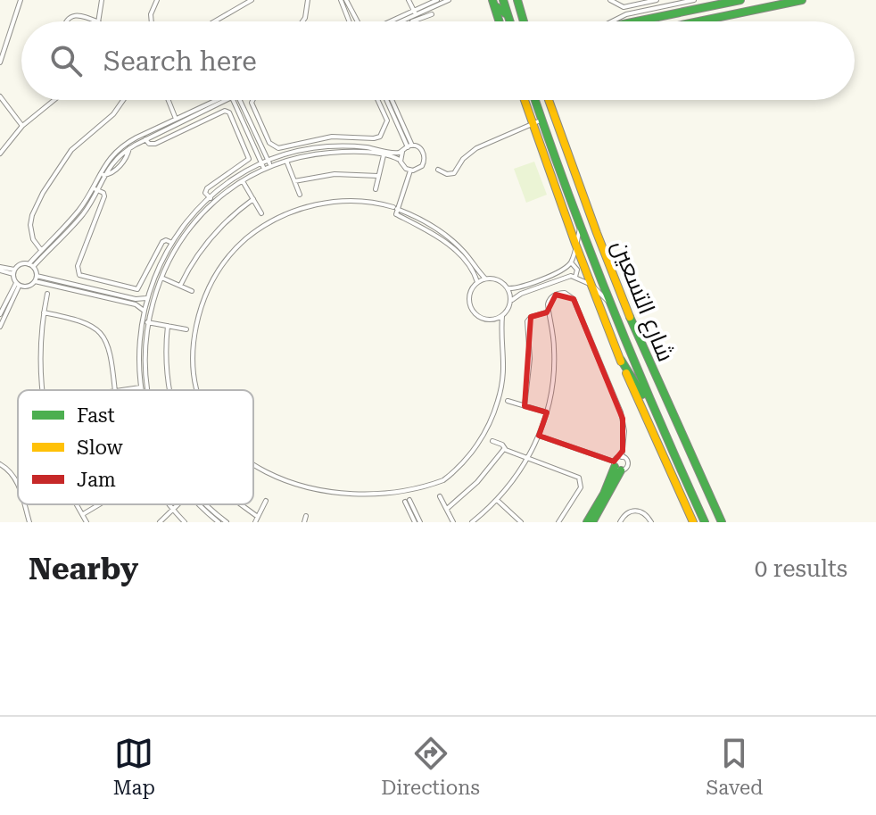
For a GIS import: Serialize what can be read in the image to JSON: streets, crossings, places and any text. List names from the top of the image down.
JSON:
{
  "streets": {
    "main road": ["شارع التسعين"]
  },
  "legend": ["Fast", "Slow", "Jam"],
  "page": {
    "search": "Search here",
    "heading": ["Nearby", "0 results"],
    "nav": ["Map", "Directions", "Saved"]
  }
}
